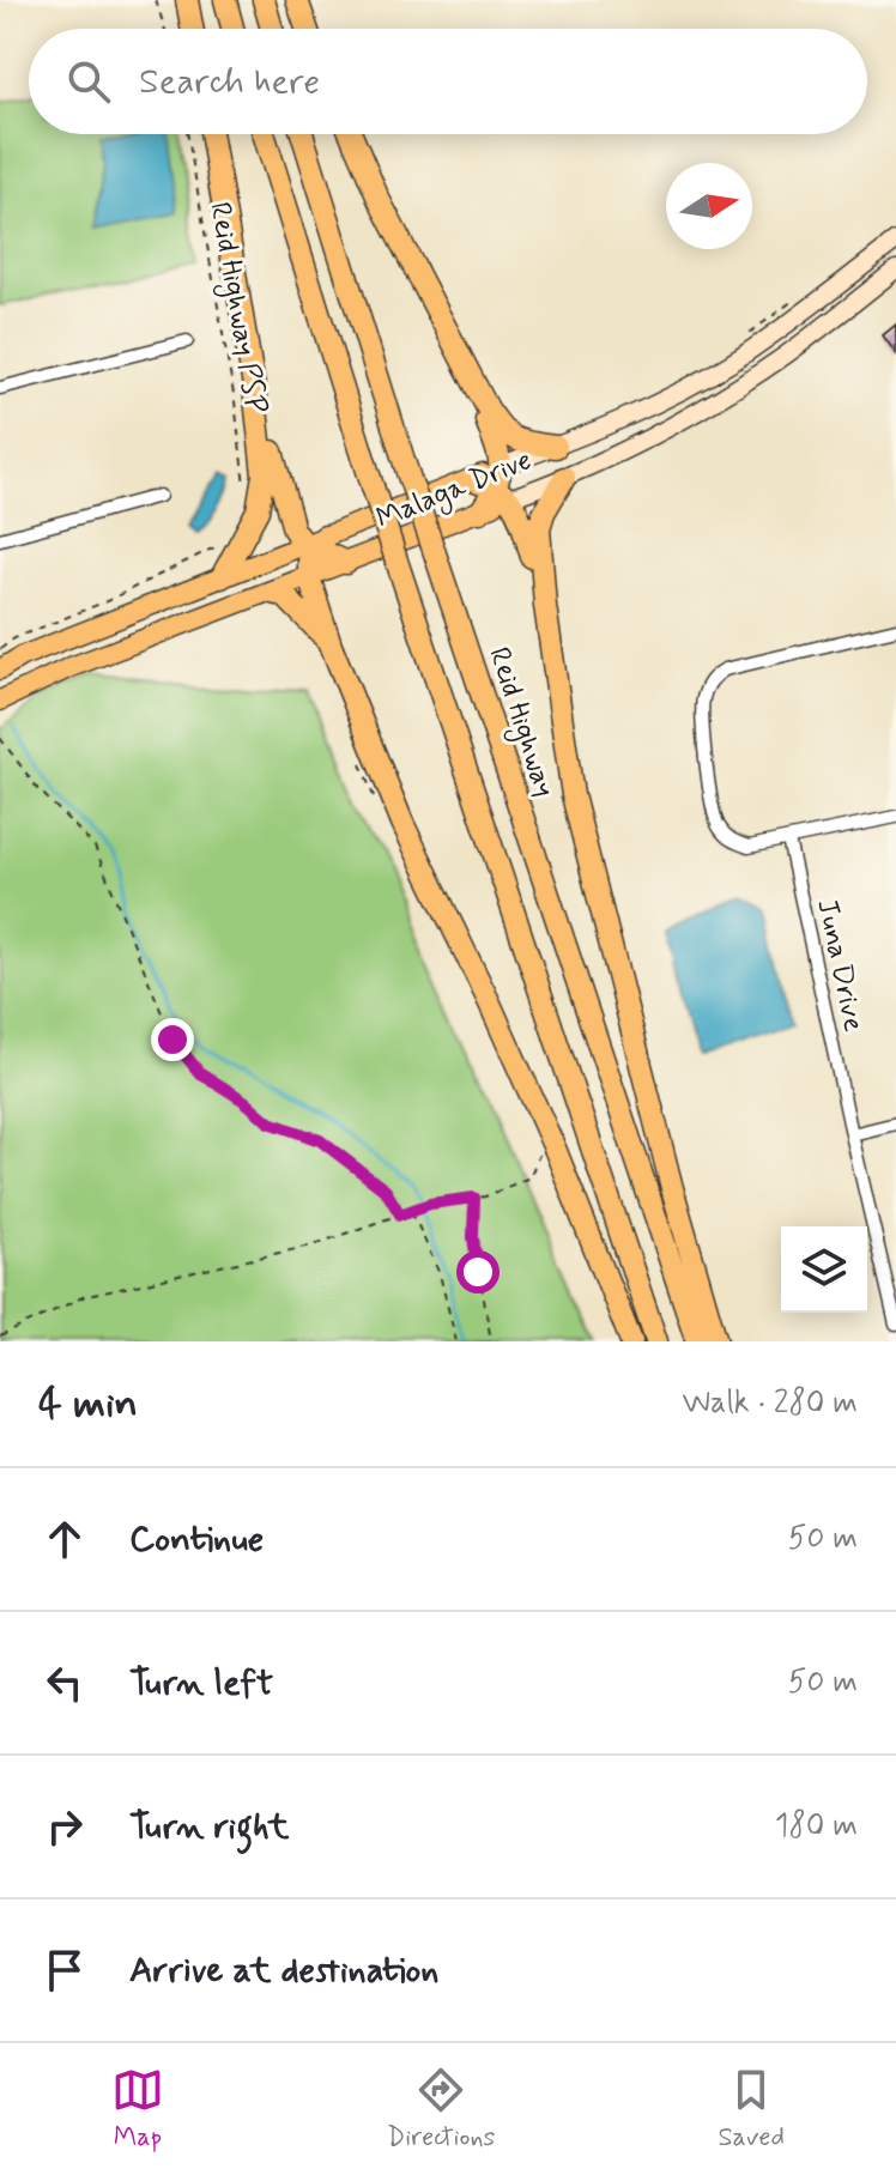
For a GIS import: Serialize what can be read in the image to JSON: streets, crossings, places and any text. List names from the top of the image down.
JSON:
{
  "streets": {
    "highway": ["Reid Highway"],
    "main road": ["Malaga Drive"],
    "street": ["Juna Drive"],
    "path": ["Reid Highway PSP"]
  },
  "north": "right",
  "page": {
    "search": "Search here",
    "heading": ["4 min", "Walk · 280 m"],
    "list": [
      ["Continue", "50 m"],
      ["Turn left", "50 m"],
      ["Turn right", "180 m"],
      "Arrive at destination"
    ],
    "nav": ["Map", "Directions", "Saved"]
  }
}
